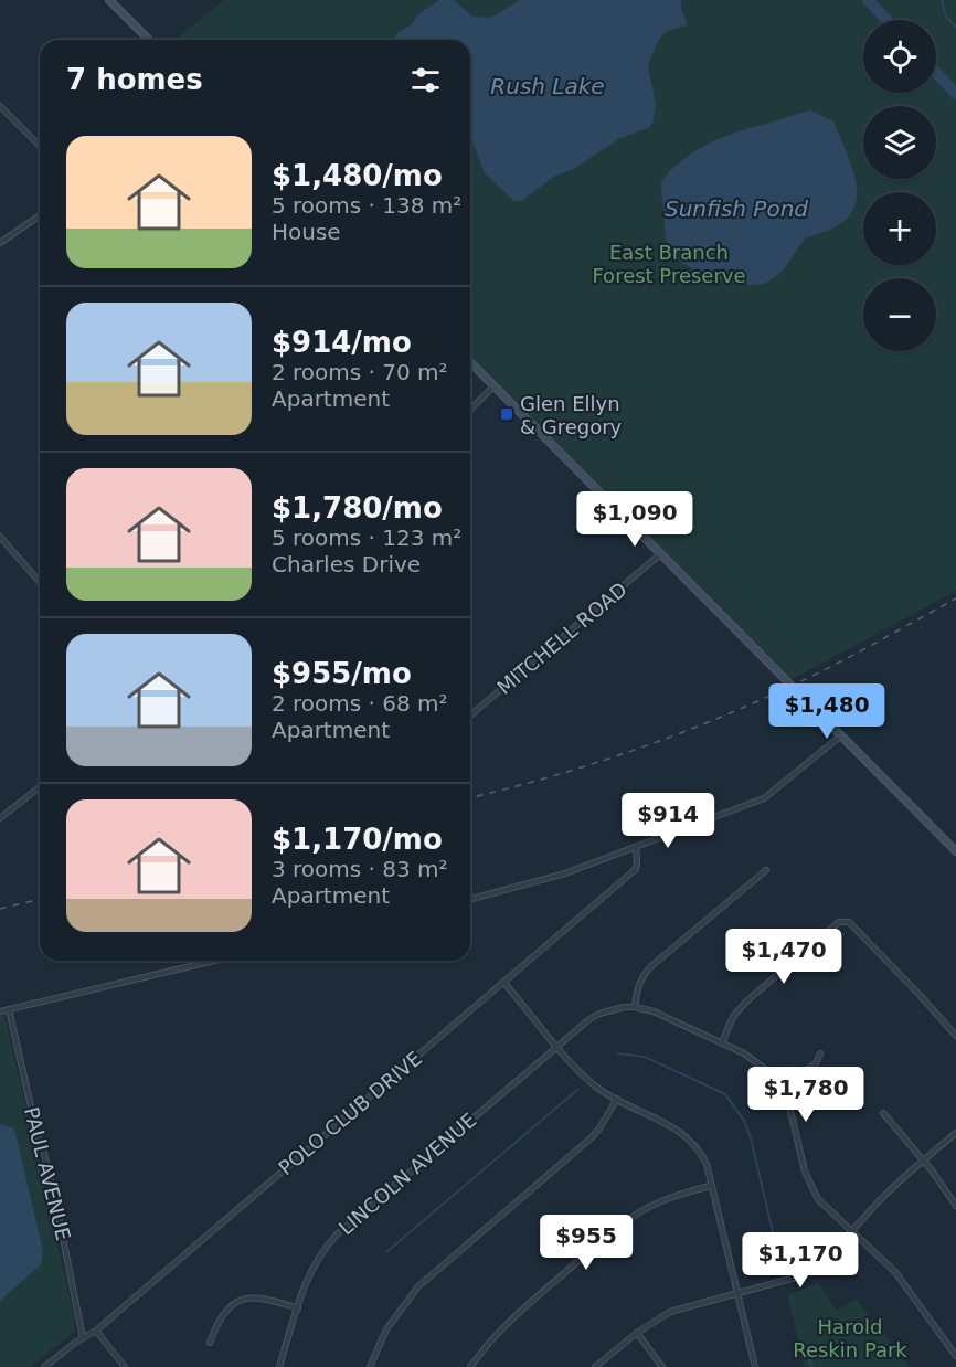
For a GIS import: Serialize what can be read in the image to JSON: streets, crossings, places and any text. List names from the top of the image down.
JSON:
{
  "streets": {
    "street": [
      "MITCHELL ROAD",
      "POLO CLUB DRIVE",
      "PAUL AVENUE",
      "LINCOLN AVENUE"
    ]
  },
  "crossings": [
    ["POLO CLUB DRIVE", "PAUL AVENUE"]
  ],
  "water": ["Rush Lake", "Sunfish Pond"],
  "parks": ["East Branch Forest Preserve", "Harold Reskin Park"],
  "places": {
    "transit": ["Glen Ellyn & Gregory"]
  },
  "page": {
    "map_buttons": ["+", "−"],
    "heading": "7 homes",
    "list": [
      {
        "name": "$1,480/mo",
        "note": "5 rooms · 138 m² · House"
      },
      {
        "name": "$914/mo",
        "note": "2 rooms · 70 m² · Apartment"
      },
      {
        "name": "$1,780/mo",
        "note": "5 rooms · 123 m² · Charles Drive"
      },
      {
        "name": "$955/mo",
        "note": "2 rooms · 68 m² · Apartment"
      },
      {
        "name": "$1,170/mo",
        "note": "3 rooms · 83 m² · Apartment"
      }
    ],
    "price": [
      "$1,090",
      "$1,480",
      "$914",
      "$1,470",
      "$1,780",
      "$955",
      "$1,170"
    ]
  }
}
